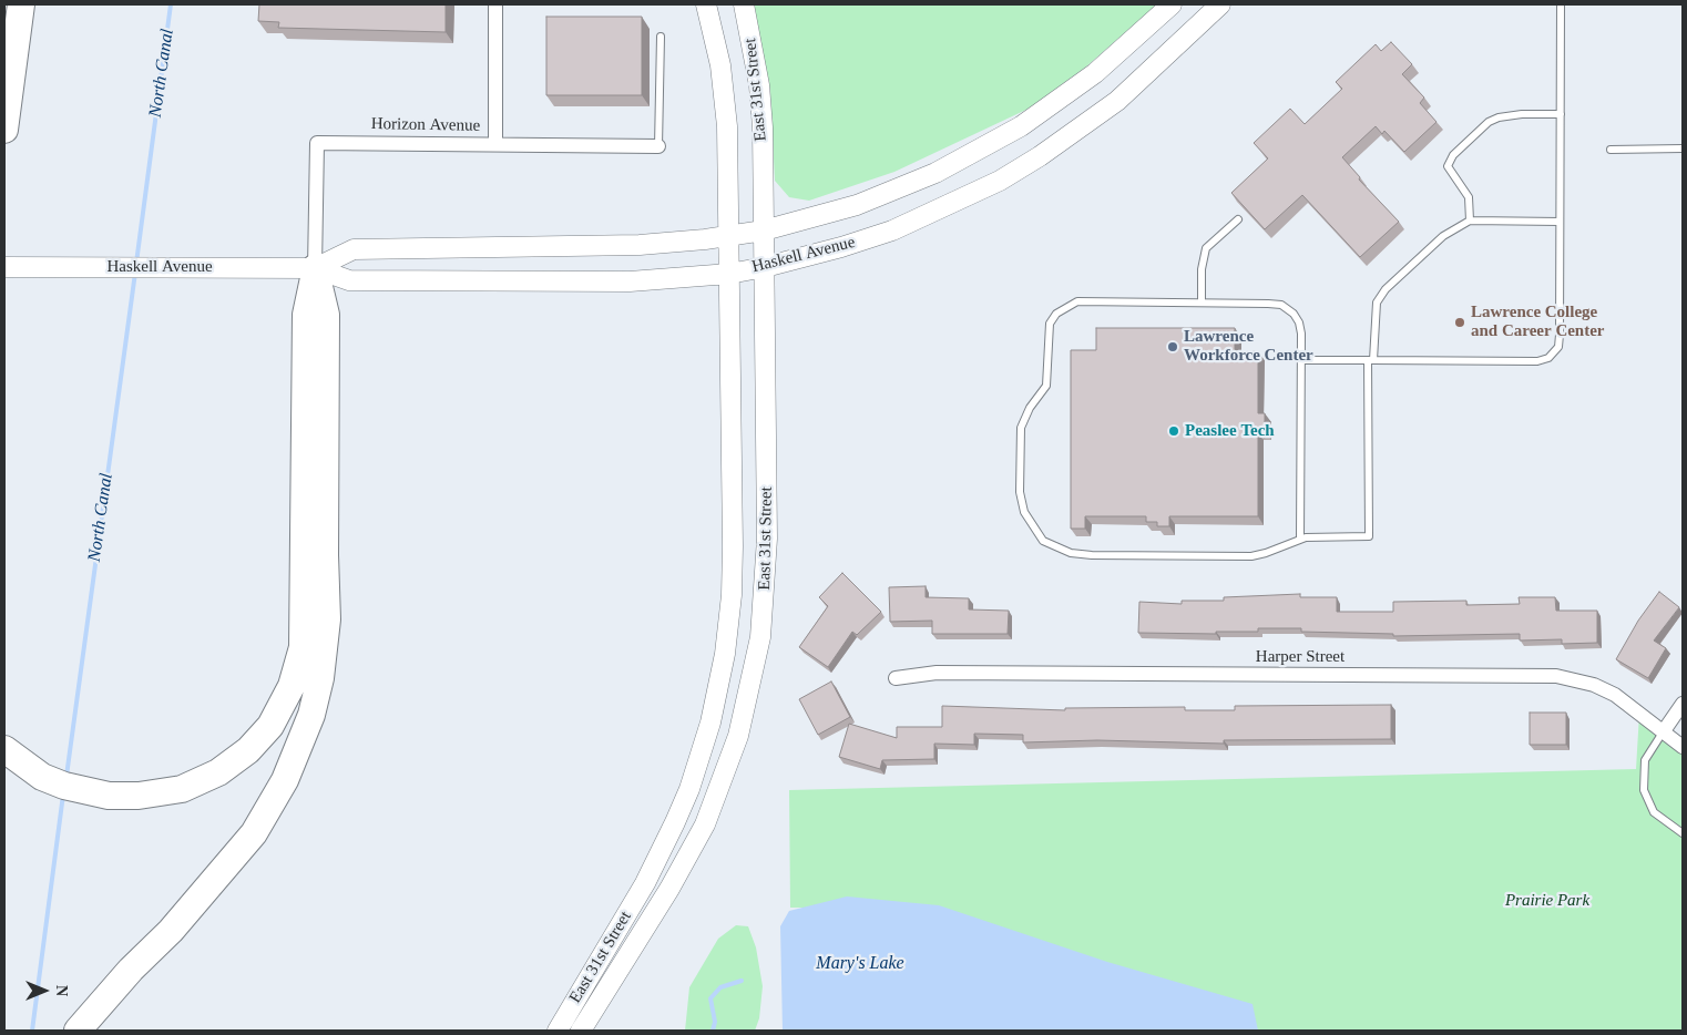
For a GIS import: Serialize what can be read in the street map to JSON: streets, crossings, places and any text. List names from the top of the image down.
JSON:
{
  "streets": {
    "main road": ["East 31st Street", "Haskell Avenue"],
    "street": ["Horizon Avenue", "Harper Street"]
  },
  "crossings": [
    ["East 31st Street", "Haskell Avenue"],
    ["Horizon Avenue", "Haskell Avenue"]
  ],
  "water": ["North Canal", "Mary's Lake"],
  "parks": ["Prairie Park"],
  "places": ["Lawrence College and Career Center", "Lawrence Workforce Center", "Peaslee Tech"],
  "north": "right"
}
